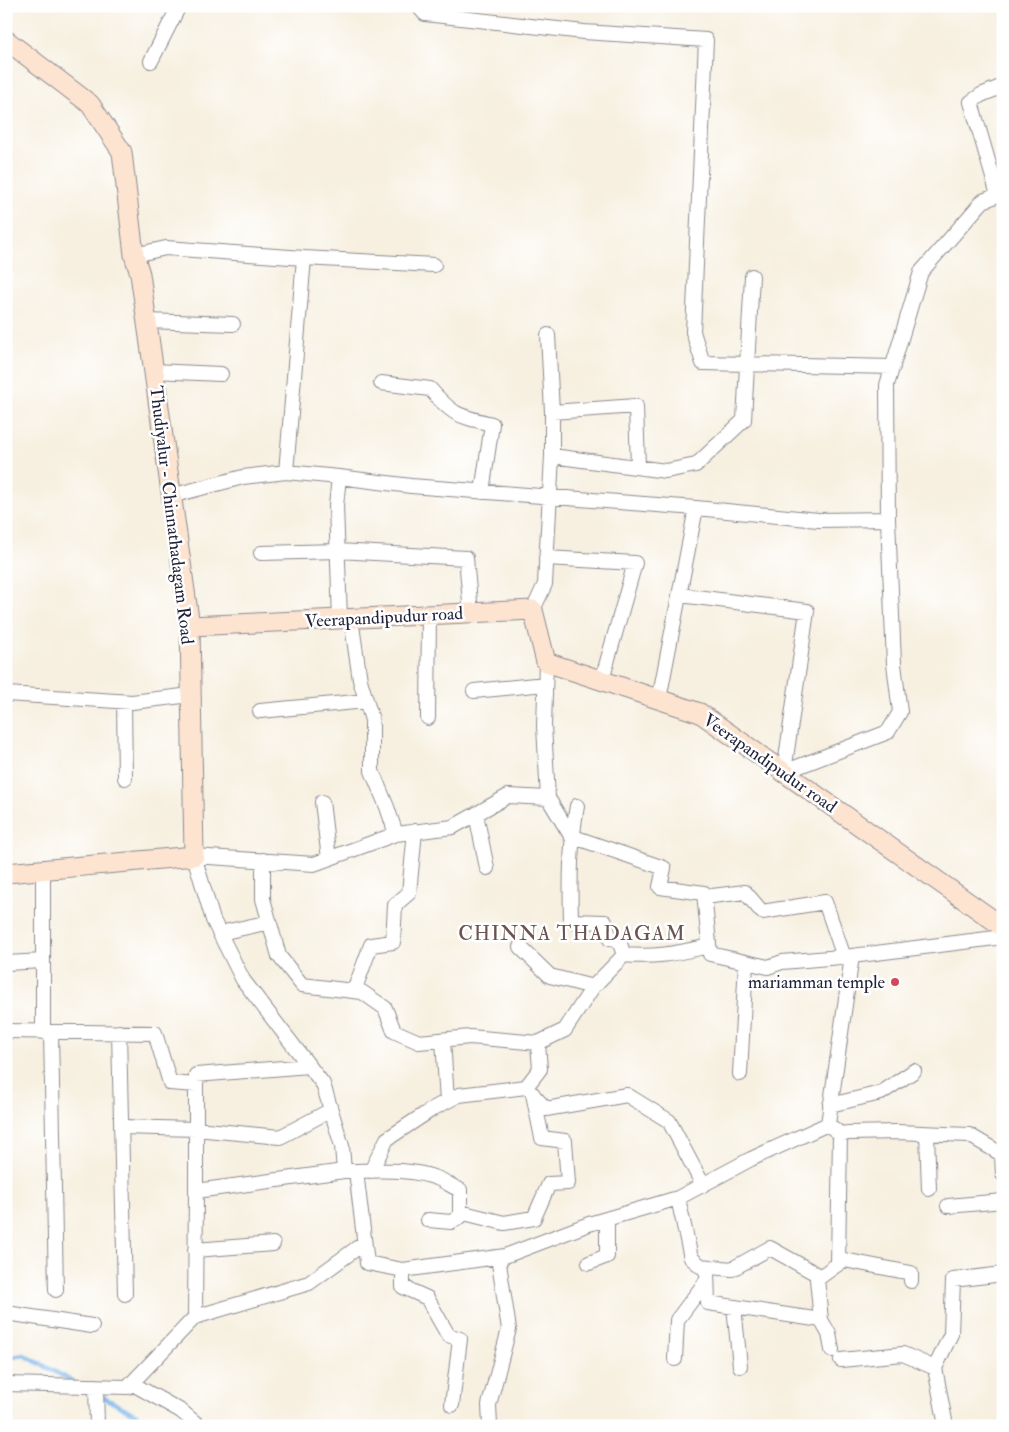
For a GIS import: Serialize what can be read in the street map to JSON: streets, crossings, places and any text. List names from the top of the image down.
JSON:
{
  "streets": {
    "main road": ["Thudiyalur - Chinnathadagam Road", "Veerapandipudur road"]
  },
  "crossings": [
    ["Thudiyalur - Chinnathadagam Road", "Veerapandipudur road"]
  ],
  "districts": ["CHINNA THADAGAM"],
  "places": ["mariamman temple"]
}
